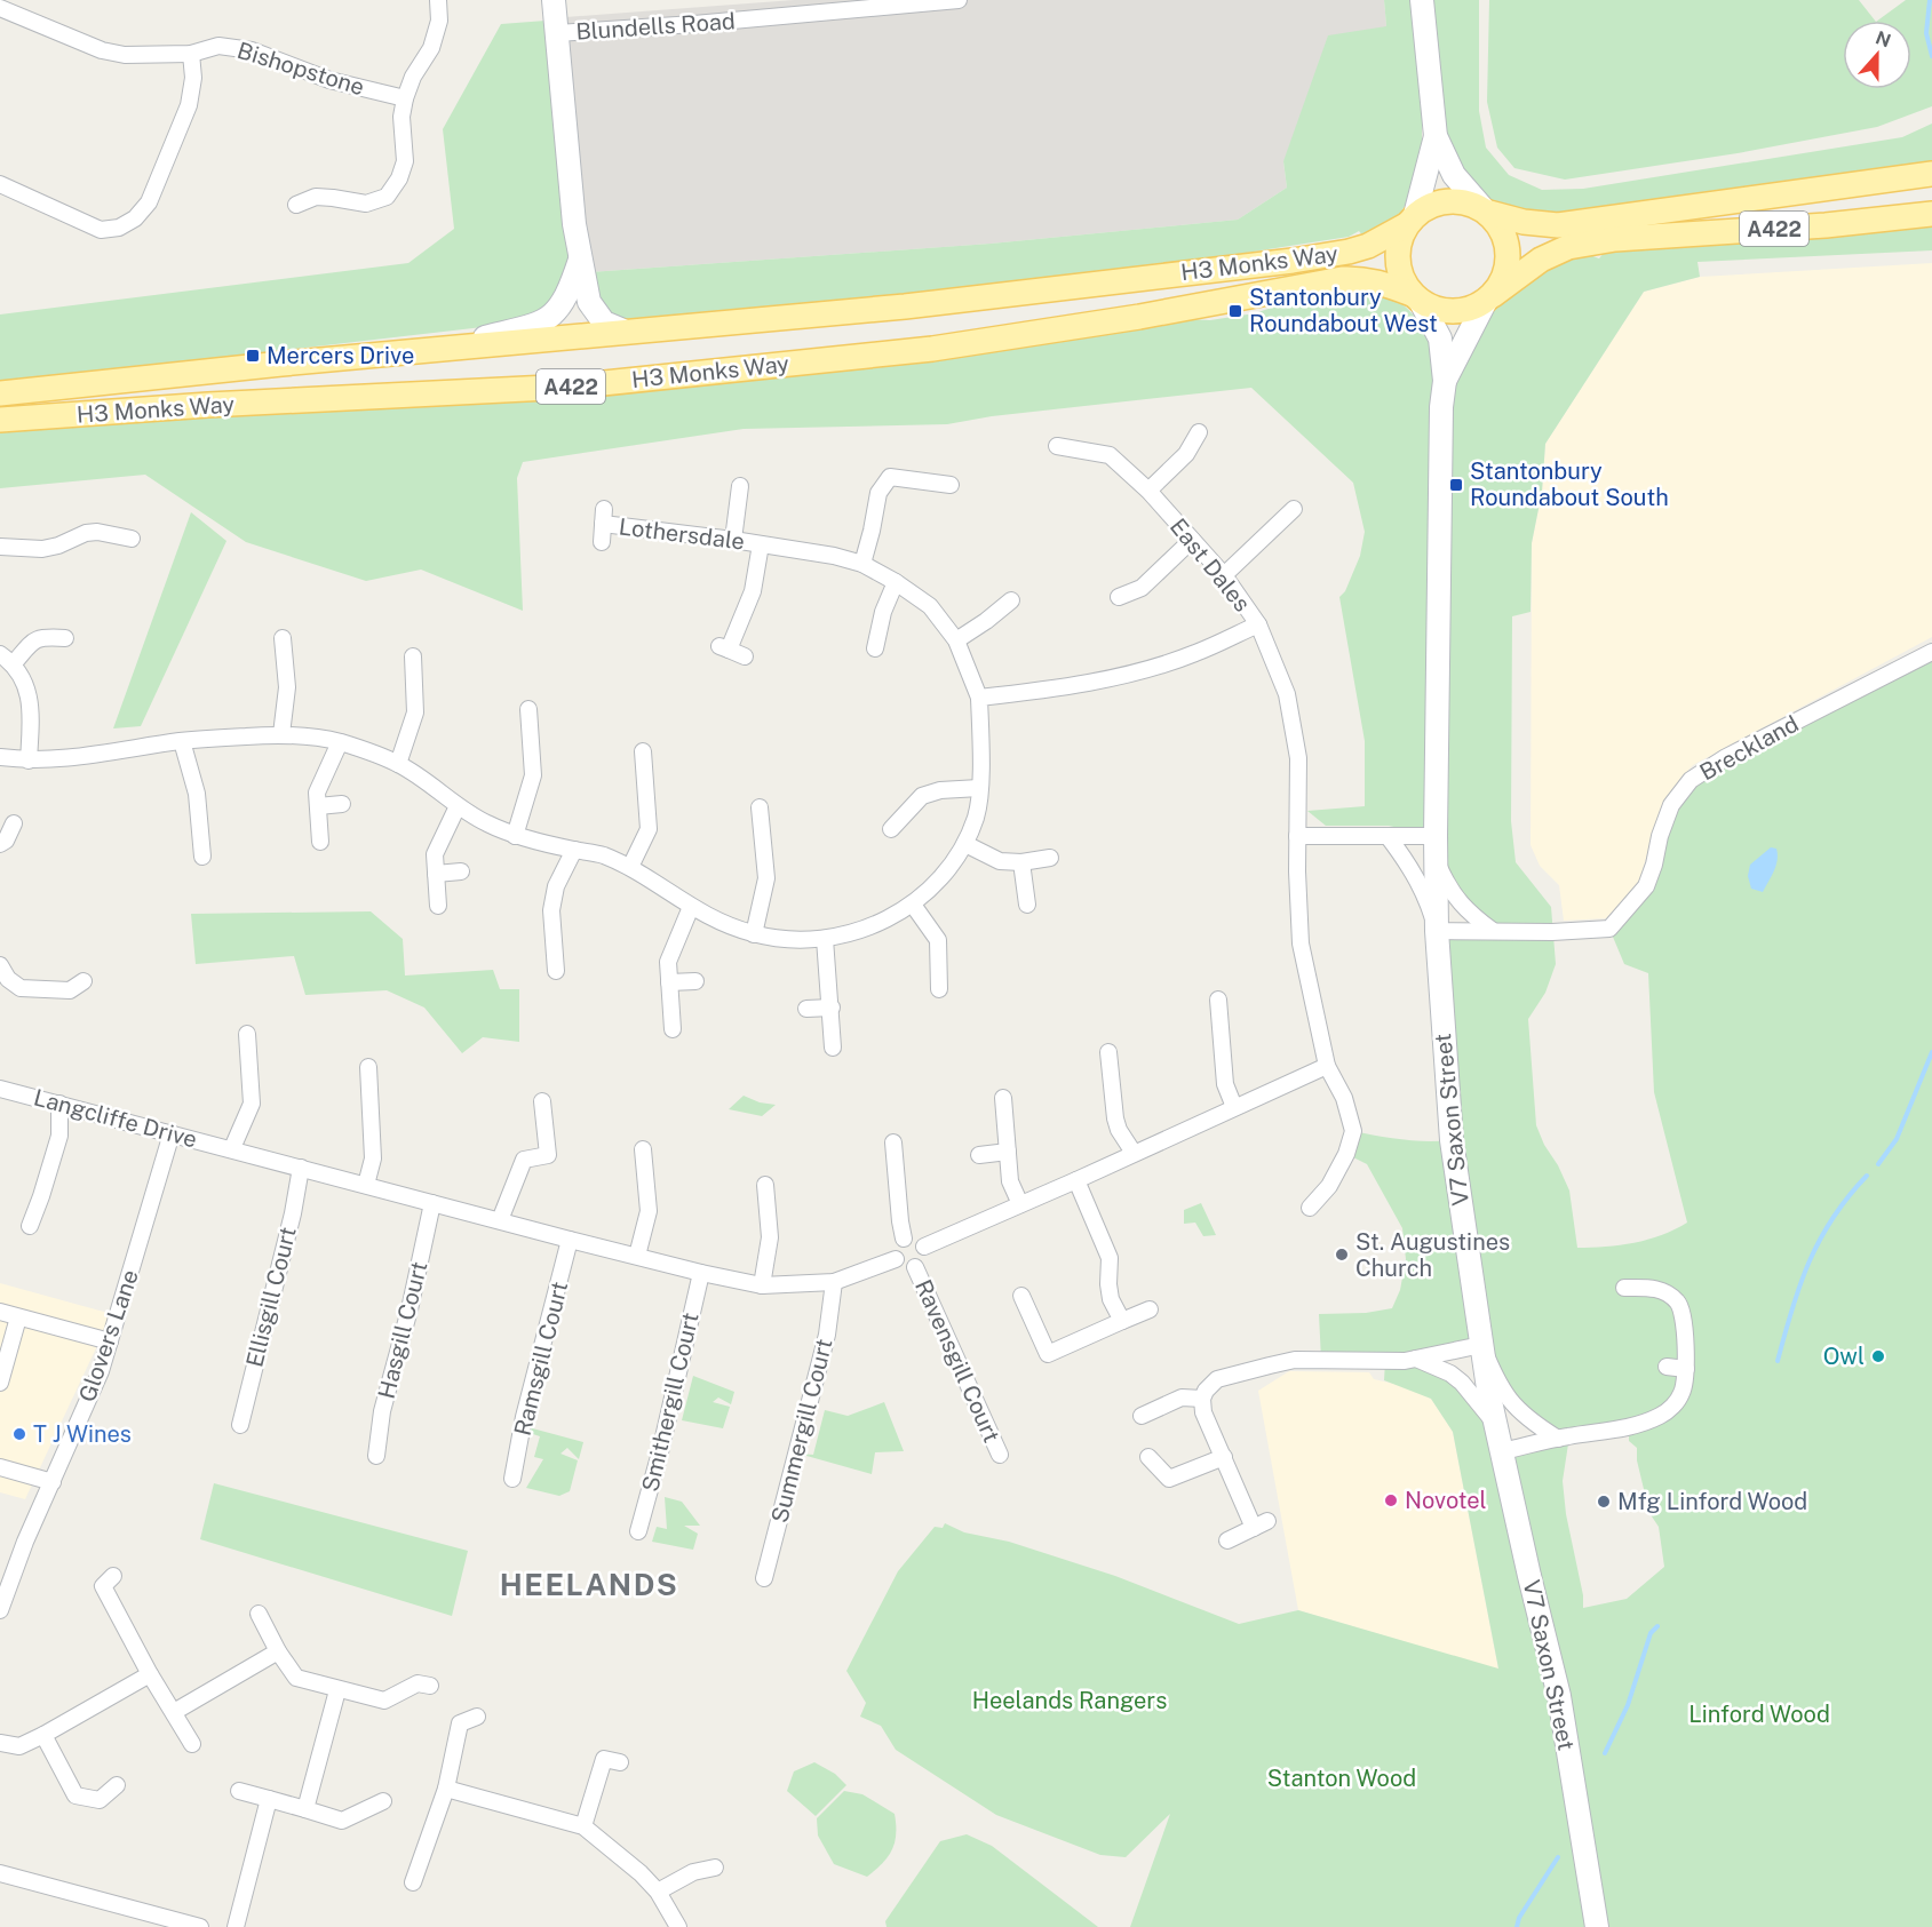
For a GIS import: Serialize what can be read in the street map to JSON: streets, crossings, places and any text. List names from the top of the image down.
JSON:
{
  "streets": {
    "main road": ["A422", "H3 Monks Way"],
    "street": [
      "Blundells Road",
      "Bishopstone",
      "Lothersdale",
      "East Dales",
      "Breckland",
      "Langcliffe Drive",
      "V7 Saxon Street",
      "Ellisgill Court",
      "Hasgill Court",
      "Glovers Lane",
      "Ramsgill Court",
      "Ravensgill Court",
      "Smithergill Court",
      "Summergill Court"
    ]
  },
  "crossings": [
    ["A422", "H3 Monks Way"],
    ["A422", "V7 Saxon Street"],
    ["H3 Monks Way", "V7 Saxon Street"],
    ["Breckland", "V7 Saxon Street"],
    ["Langcliffe Drive", "Ellisgill Court"],
    ["Langcliffe Drive", "Hasgill Court"],
    ["Langcliffe Drive", "Glovers Lane"],
    ["Langcliffe Drive", "Ramsgill Court"],
    ["Langcliffe Drive", "Ravensgill Court"],
    ["Langcliffe Drive", "Smithergill Court"],
    ["Langcliffe Drive", "Summergill Court"]
  ],
  "districts": ["HEELANDS"],
  "parks": ["Heelands Rangers", "Linford Wood", "Stanton Wood"],
  "places": {
    "transit": ["Stantonbury Roundabout West", "Mercers Drive", "Stantonbury Roundabout South"],
    "other": [
      "St. Augustines Church",
      "Owl",
      "T J Wines",
      "Novotel",
      "Mfg Linford Wood"
    ]
  },
  "north": "top"
}
